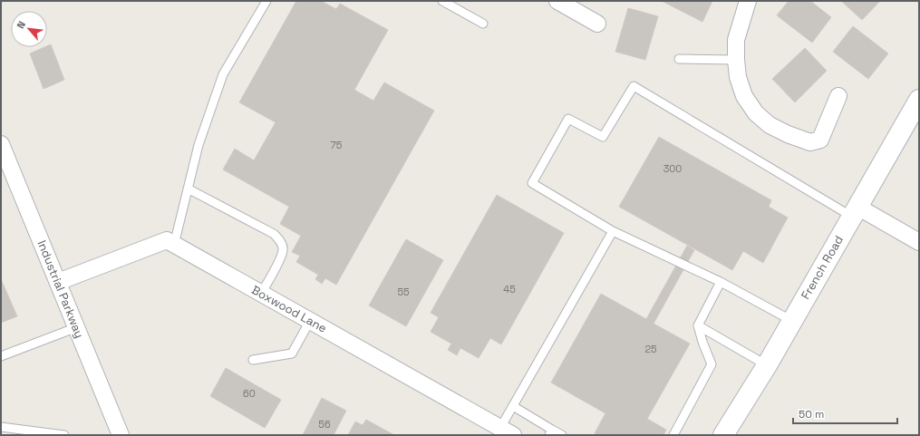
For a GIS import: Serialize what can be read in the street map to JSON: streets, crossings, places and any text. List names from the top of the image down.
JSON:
{
  "streets": {
    "main road": ["French Road"],
    "street": ["Industrial Parkway", "Boxwood Lane"]
  },
  "crossings": [
    ["Industrial Parkway", "Boxwood Lane"]
  ],
  "house_numbers": [
    "75",
    "300",
    "45",
    "55",
    "25",
    "60",
    "56"
  ],
  "scale_bar": "50 m",
  "north": "top left"
}
